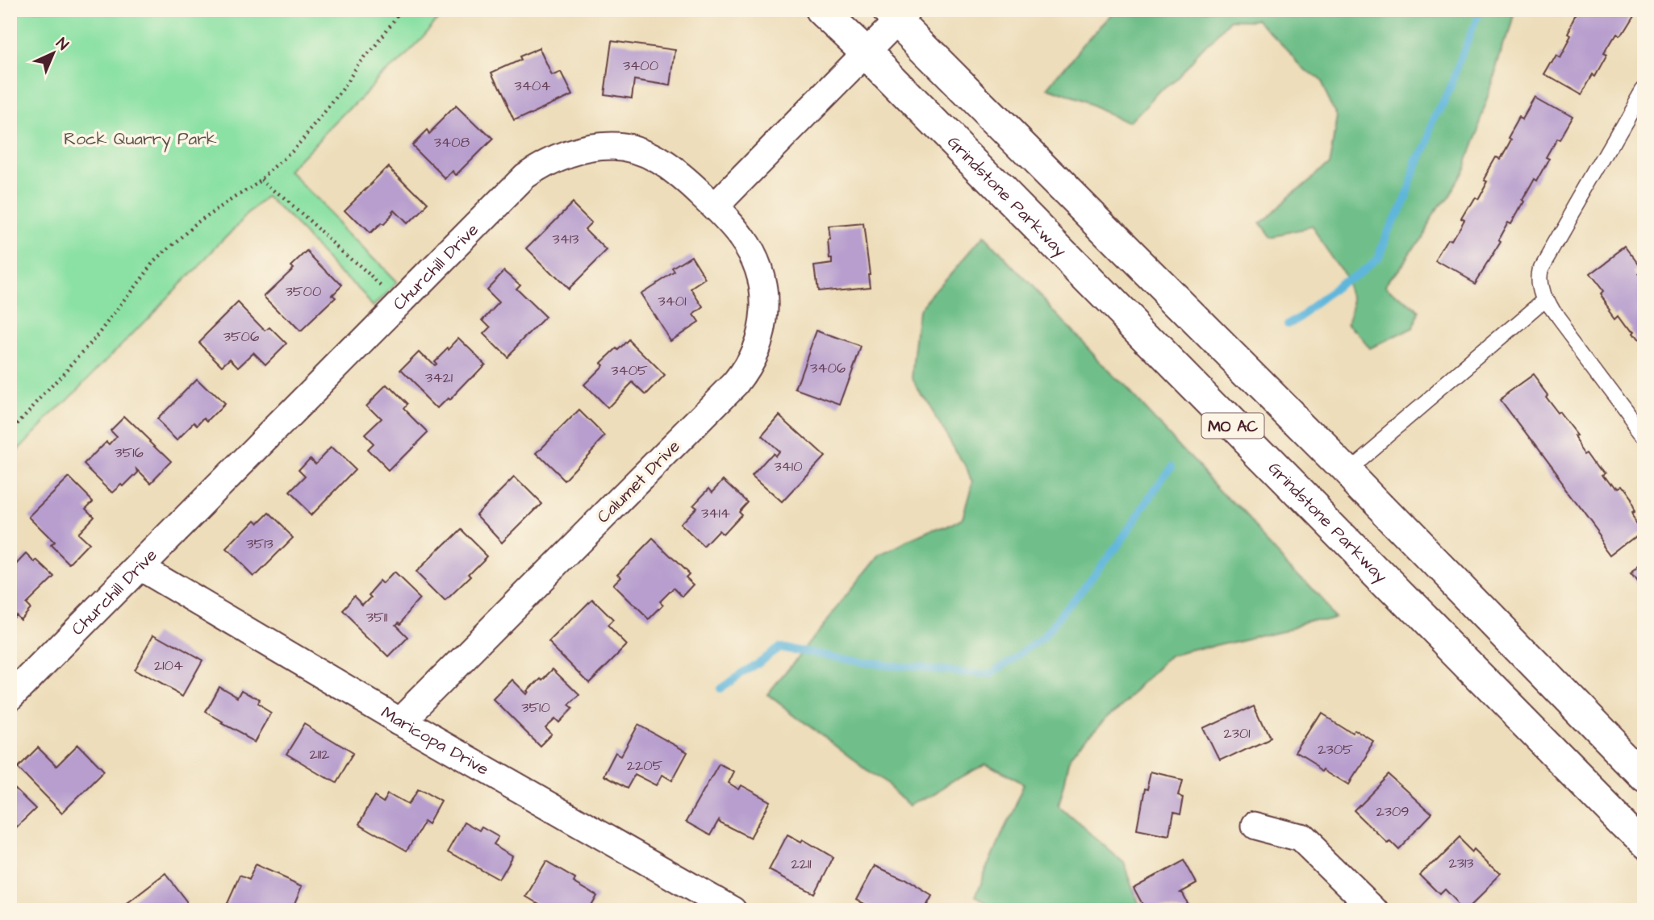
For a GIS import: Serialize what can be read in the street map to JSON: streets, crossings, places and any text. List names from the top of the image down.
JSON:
{
  "streets": {
    "main road": ["Grindstone Parkway", "MO AC"],
    "street": ["Churchill Drive", "Calumet Drive", "Maricopa Drive"]
  },
  "crossings": [
    ["Churchill Drive", "Calumet Drive"],
    ["Churchill Drive", "Maricopa Drive"],
    ["Calumet Drive", "Maricopa Drive"]
  ],
  "parks": ["Rock Quarry Park"],
  "house_numbers": [
    "3400",
    "3404",
    "3408",
    "3413",
    "3500",
    "3401",
    "3506",
    "3406",
    "3405",
    "3421",
    "3516",
    "3410",
    "3414",
    "3513",
    "3511",
    "2104",
    "3510",
    "2301",
    "2305",
    "2112",
    "2205",
    "2309",
    "2313",
    "2211"
  ],
  "north": "top right"
}
